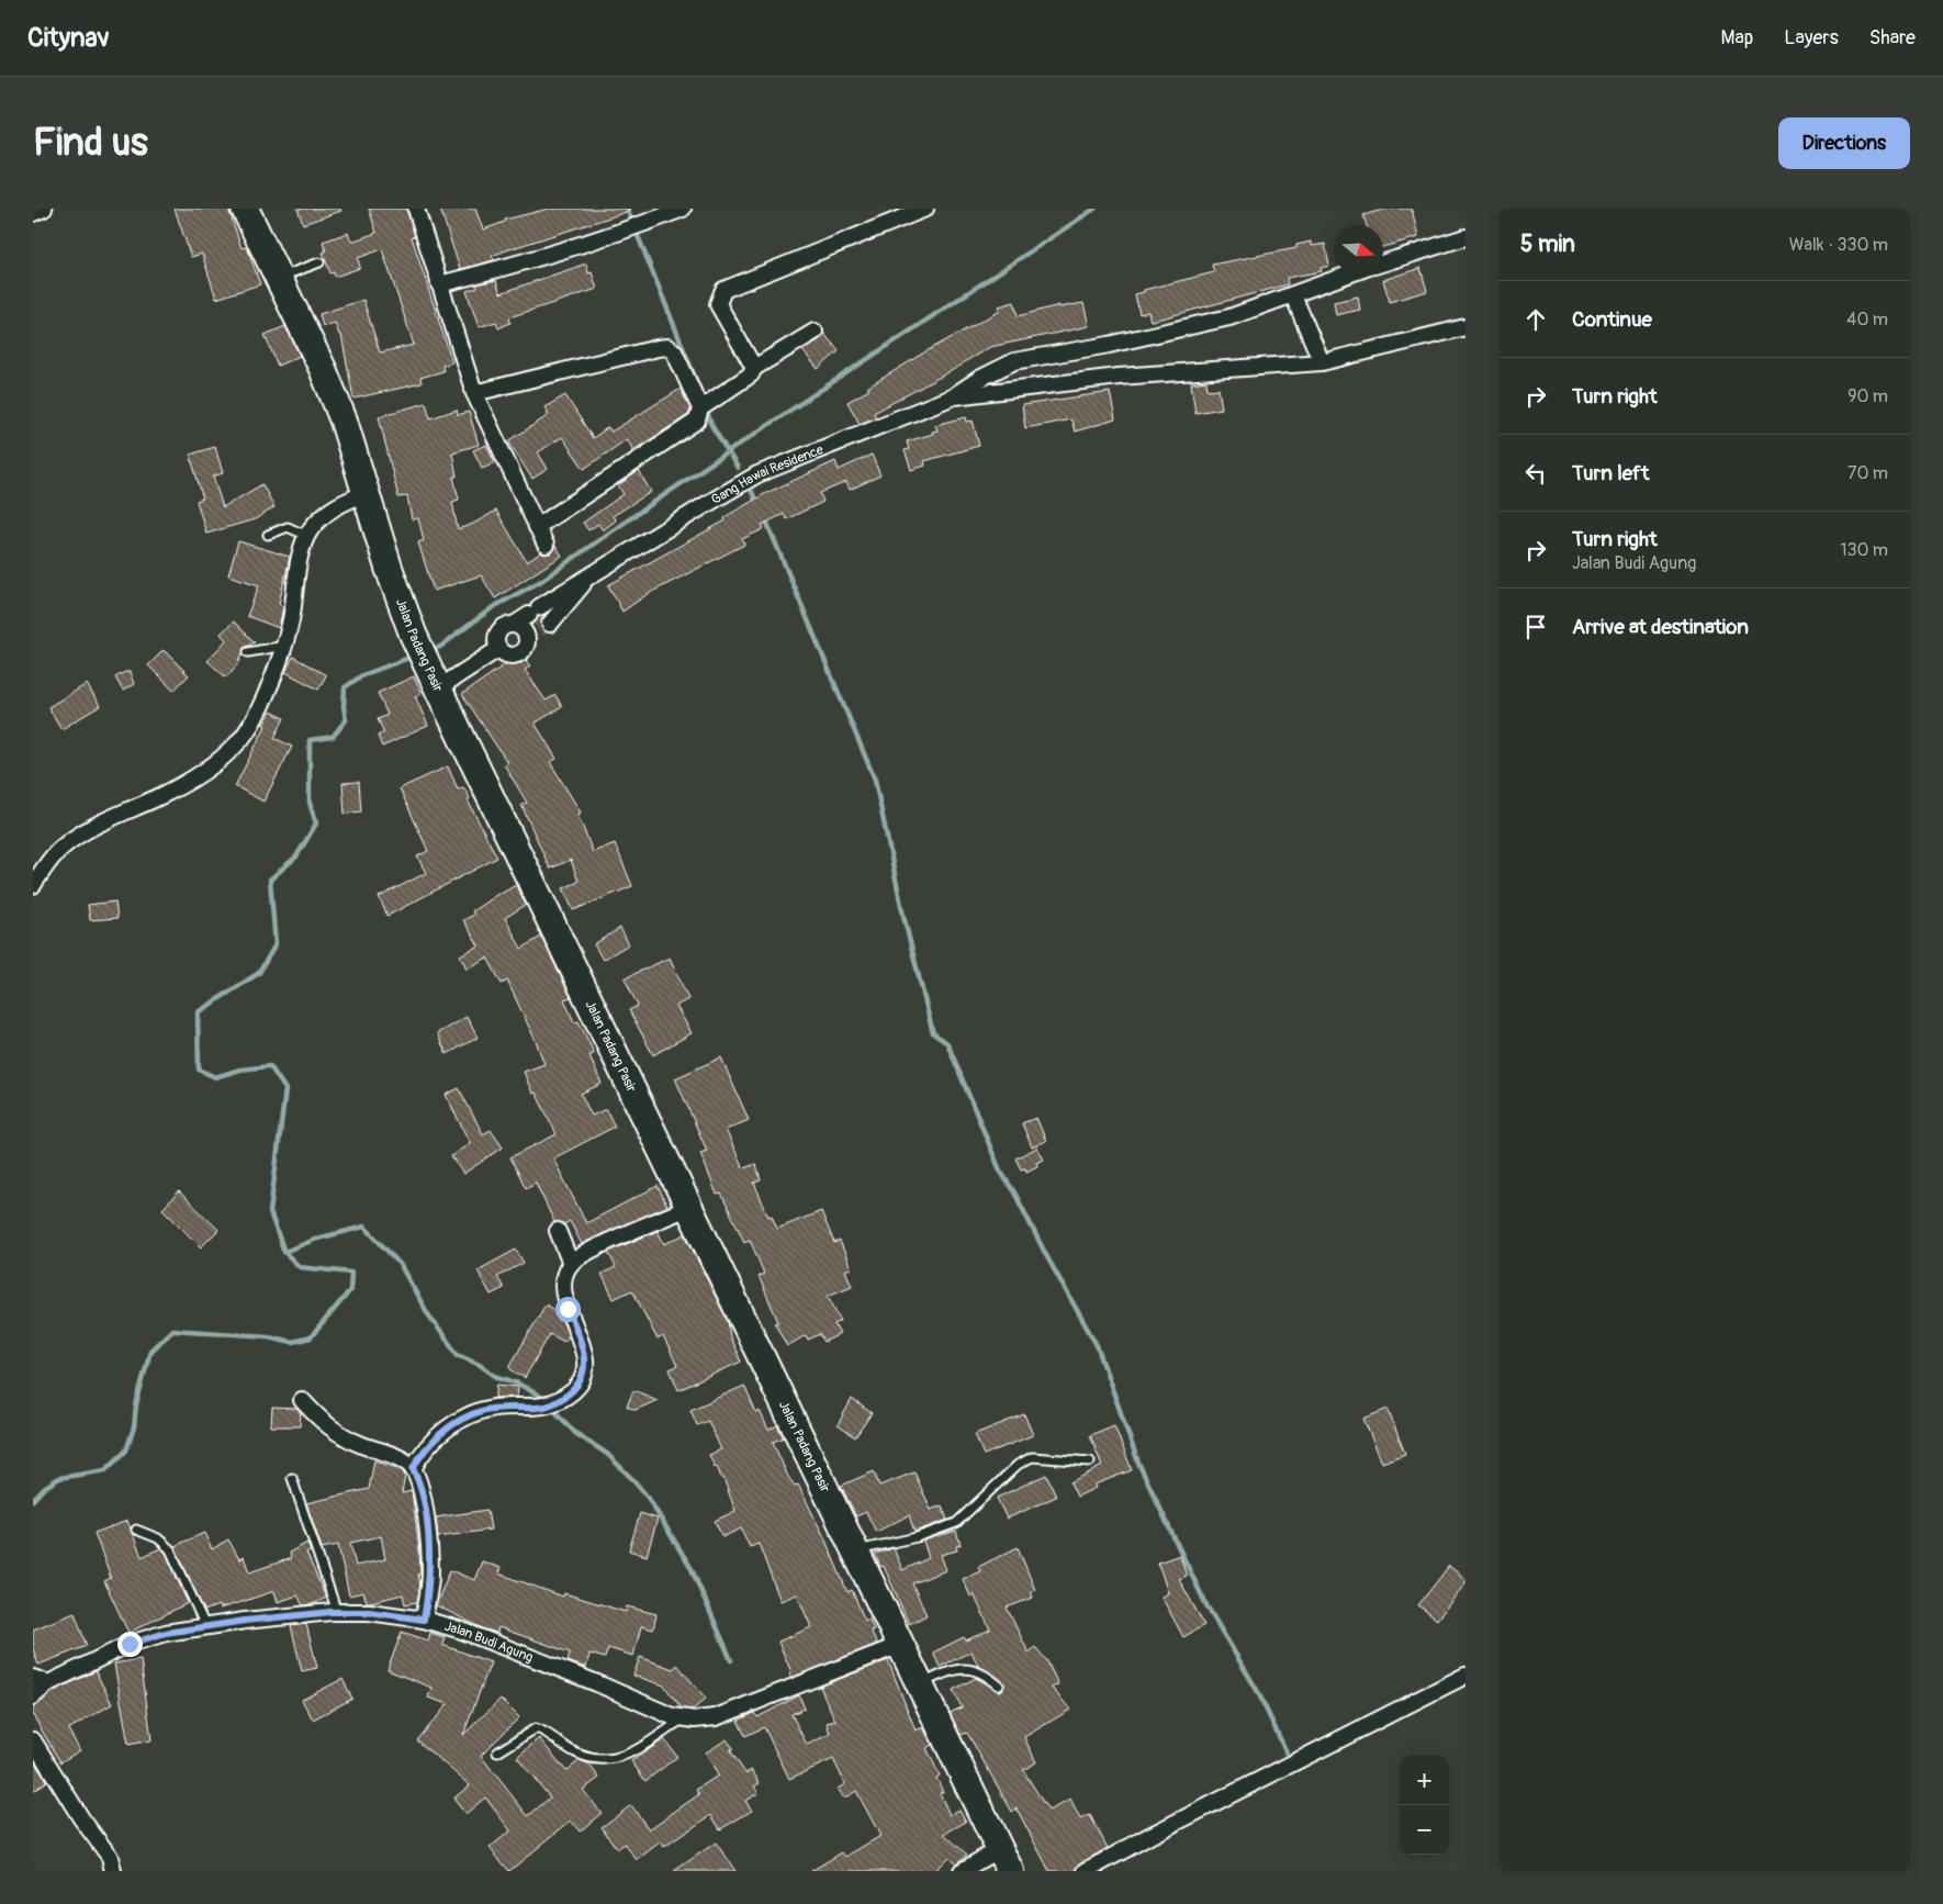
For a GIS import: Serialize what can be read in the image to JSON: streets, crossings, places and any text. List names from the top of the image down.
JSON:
{
  "streets": {
    "highway": ["Jalan Padang Pasir"],
    "street": ["Gang Hawai Residence", "Jalan Budi Agung"]
  },
  "crossings": [
    ["Jalan Padang Pasir", "Jalan Budi Agung"]
  ],
  "north": "right",
  "page": {
    "header": "Citynav",
    "nav": ["Map", "Layers", "Share"],
    "buttons": "Directions",
    "title": "Find us",
    "heading": ["5 min", "Walk · 330 m"],
    "list": [
      ["Continue", "40 m"],
      ["Turn right", "90 m"],
      ["Turn left", "70 m"],
      ["Turn right", "Jalan Budi Agung", "130 m"],
      "Arrive at destination"
    ],
    "map_buttons": ["+", "−"]
  }
}
